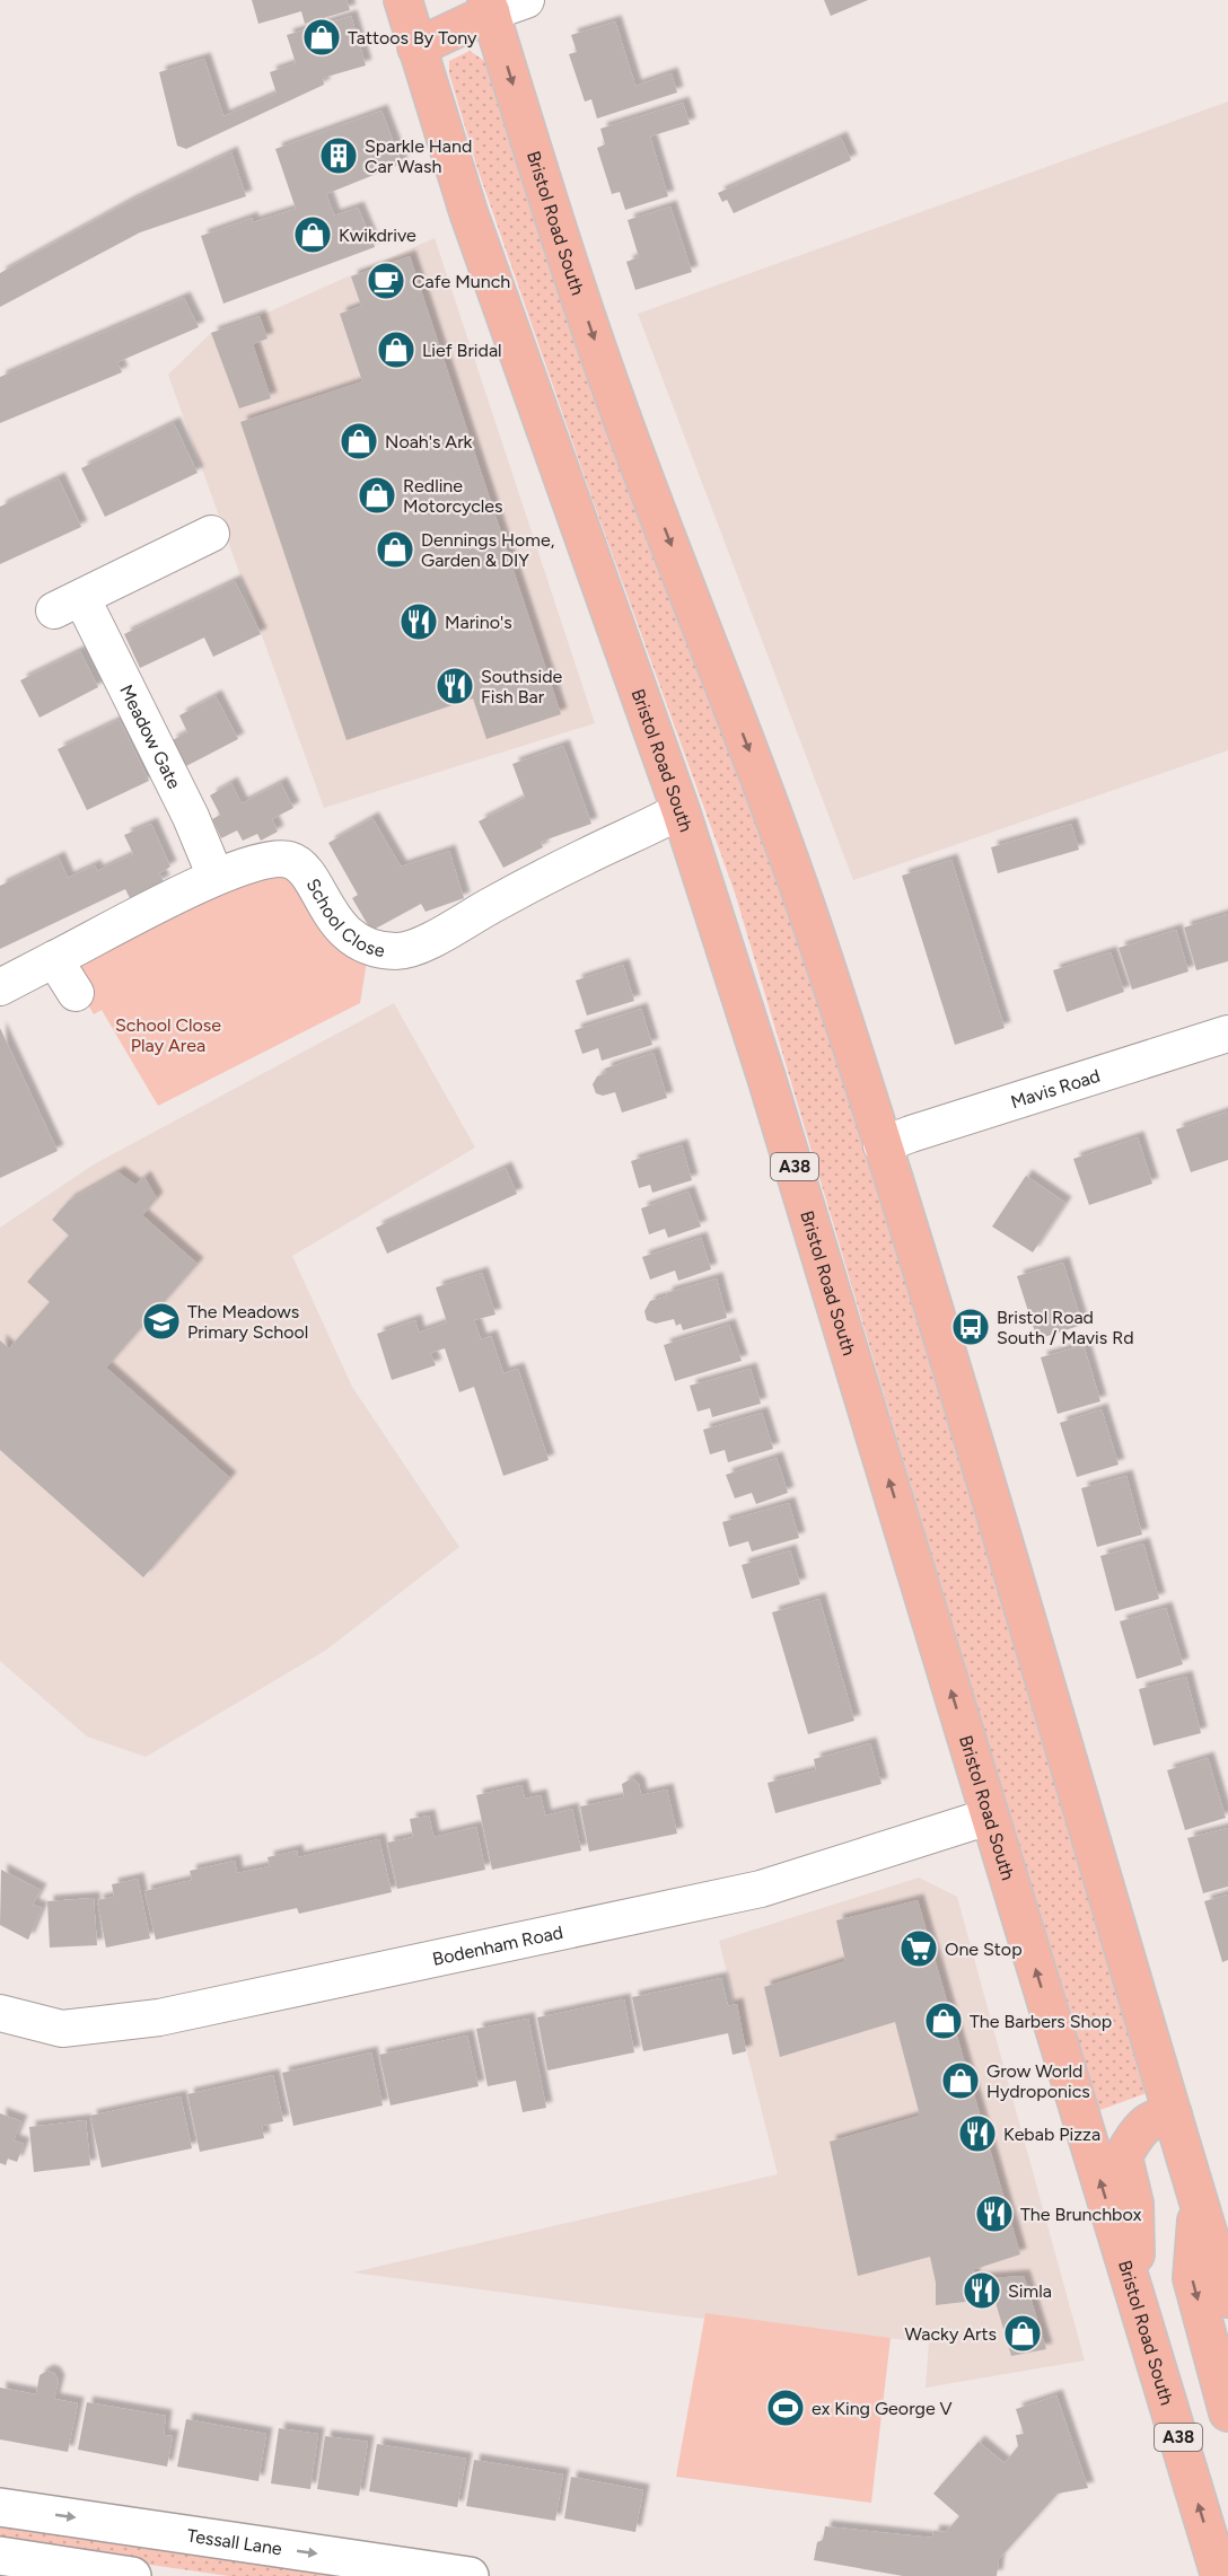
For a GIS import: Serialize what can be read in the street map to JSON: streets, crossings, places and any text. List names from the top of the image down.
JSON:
{
  "streets": {
    "highway": ["Bristol Road South", "A38"],
    "street": [
      "Meadow Gate",
      "School Close",
      "Mavis Road",
      "Bodenham Road",
      "Tessall Lane"
    ]
  },
  "crossings": [
    ["Bristol Road South", "School Close"],
    ["Bristol Road South", "Mavis Road"],
    ["Bristol Road South", "Bodenham Road"],
    ["Meadow Gate", "School Close"]
  ],
  "one_way": ["Tessall Lane"],
  "parks": ["School Close Play Area"],
  "places": {
    "shop": [
      "Tattoos By Tony",
      "Kwikdrive",
      "Lief Bridal",
      "Noah's Ark",
      "Redline Motorcycles",
      "Dennings Home, Garden & DIY",
      "The Barbers Shop",
      "Grow World Hydroponics",
      "Wacky Arts"
    ],
    "building": ["Sparkle Hand Car Wash"],
    "cafe": ["Cafe Munch"],
    "restaurant": [
      "Marino's",
      "Southside Fish Bar",
      "Kebab Pizza",
      "The Brunchbox",
      "Simla"
    ],
    "school or university": ["The Meadows Primary School"],
    "bus stop": ["Bristol Road South / Mavis Rd"],
    "supermarket": ["One Stop"],
    "sports": ["ex King George V"]
  }
}
